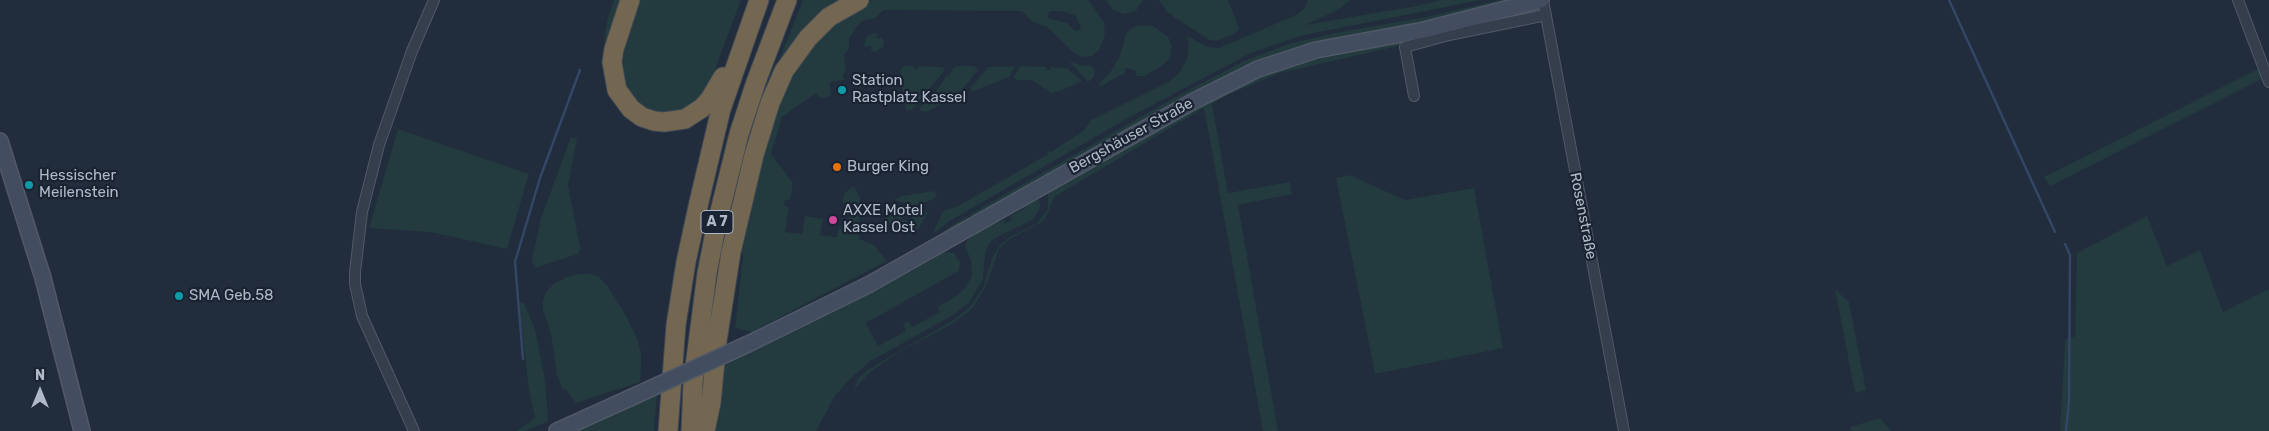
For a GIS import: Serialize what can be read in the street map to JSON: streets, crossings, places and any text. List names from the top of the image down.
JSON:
{
  "streets": {
    "highway": ["A 7"],
    "main road": ["Bergshäuser Straße"],
    "street": ["Rosenstraße"]
  },
  "crossings": [
    ["Bergshäuser Straße", "Rosenstraße"]
  ],
  "places": [
    "Station Rastplatz Kassel",
    "Burger King",
    "Hessischer Meilenstein",
    "AXXE Motel Kassel Ost",
    "SMA Geb.58"
  ],
  "north": "top"
}
